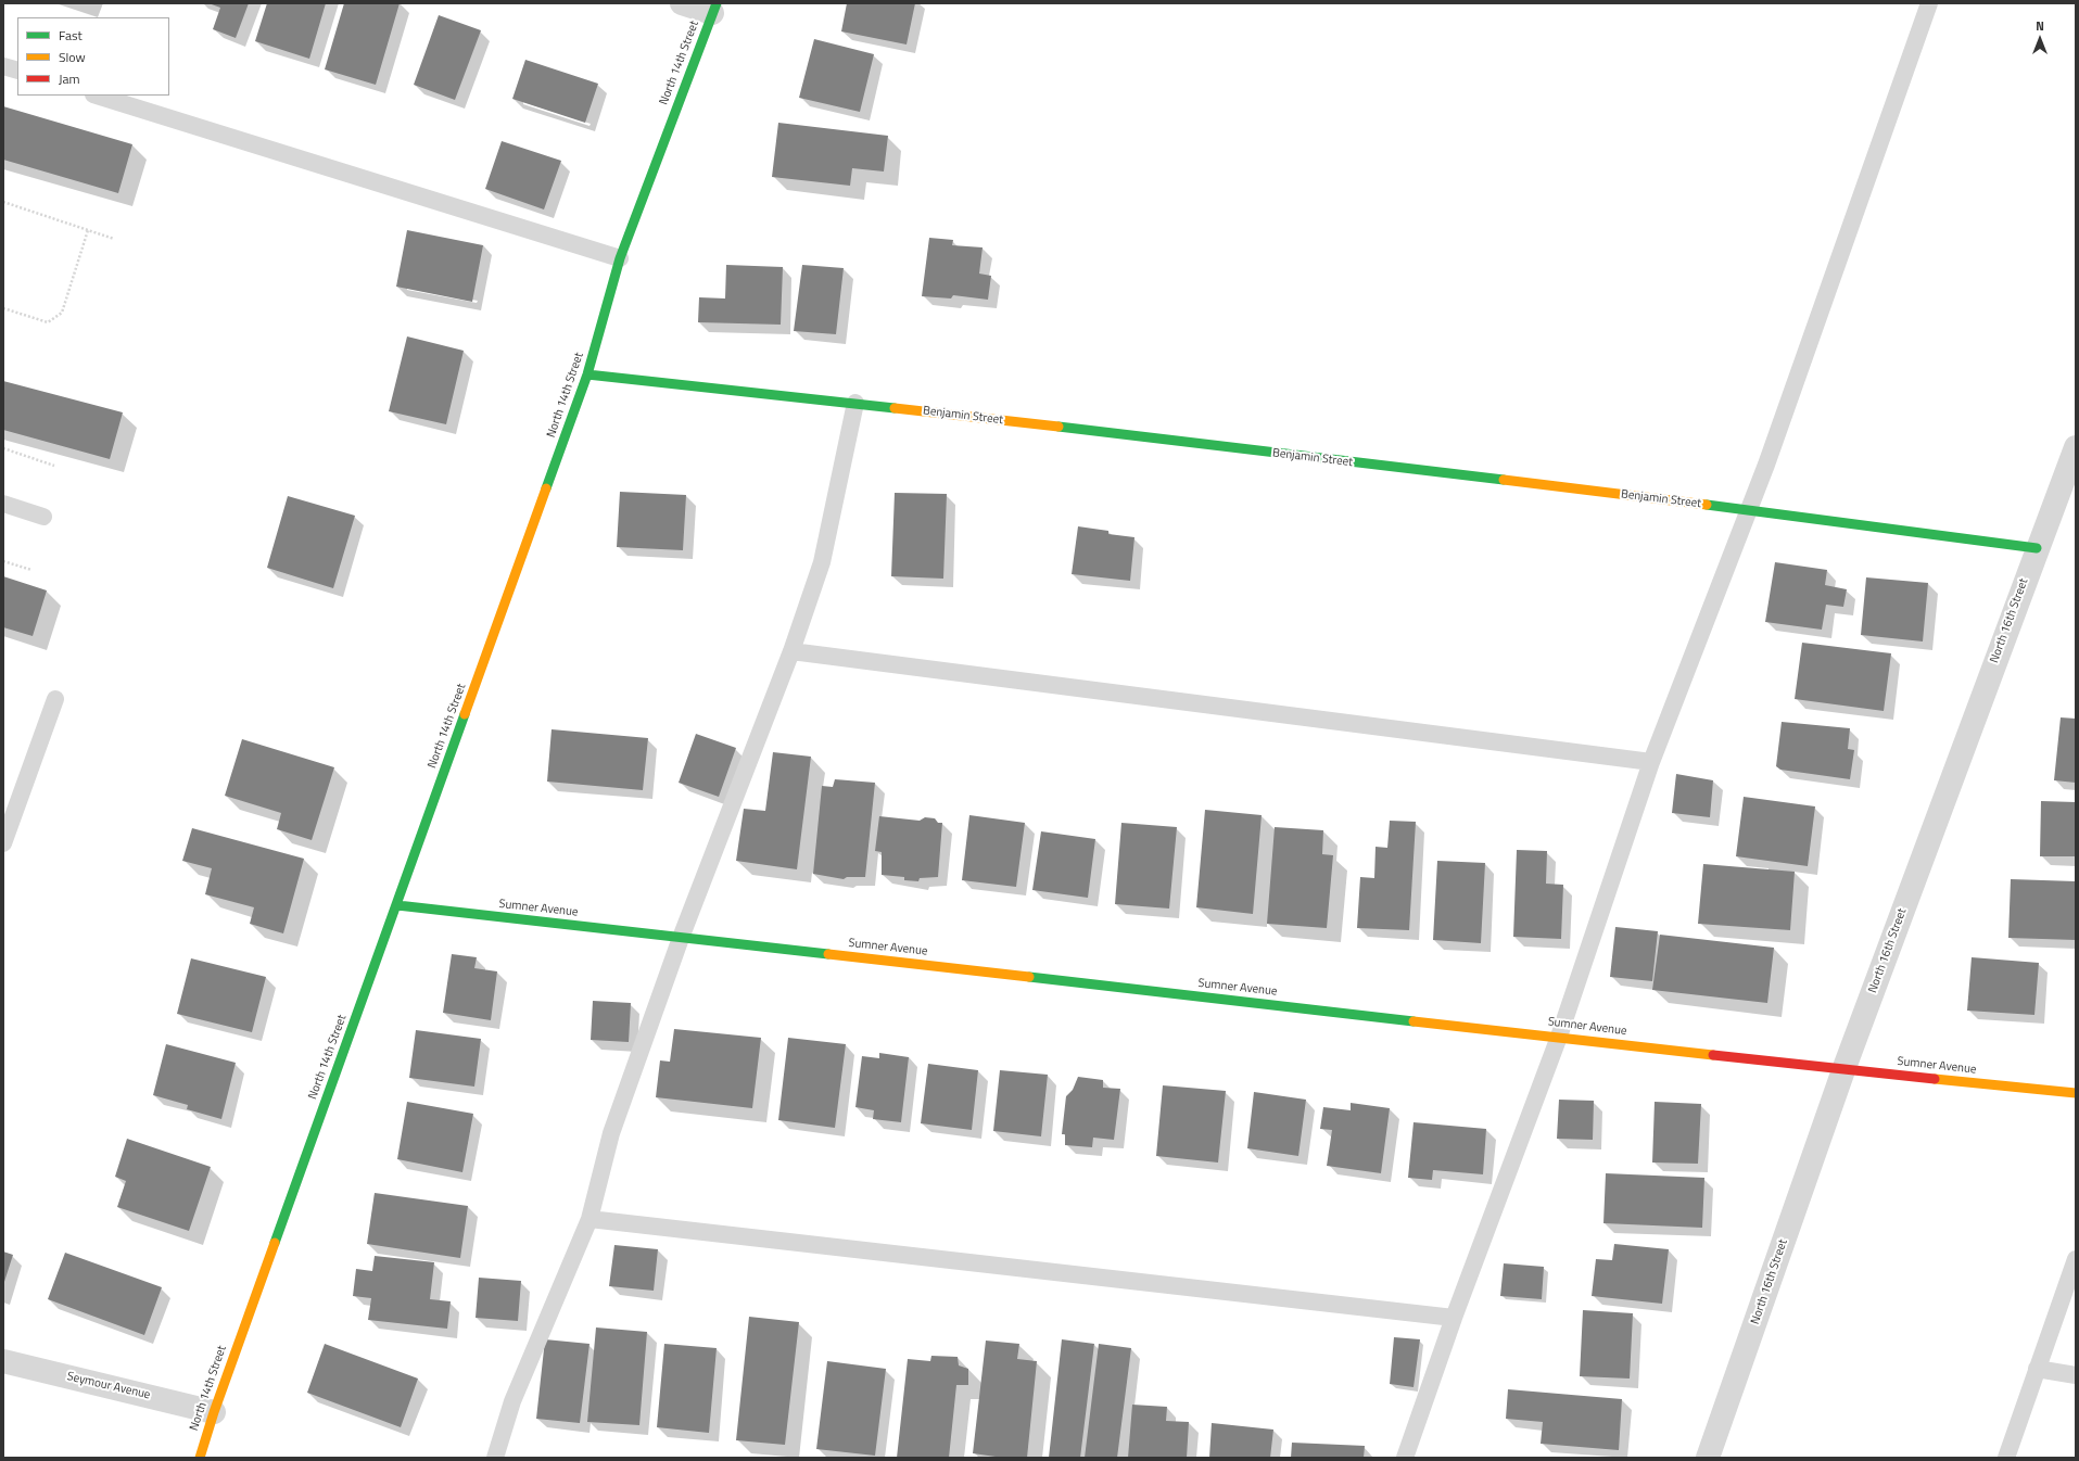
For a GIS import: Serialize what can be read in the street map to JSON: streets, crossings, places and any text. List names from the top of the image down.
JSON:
{
  "streets": {
    "street": [
      "North 14th Street",
      "Benjamin Street",
      "North 16th Street",
      "Sumner Avenue",
      "Seymour Avenue"
    ]
  },
  "crossings": [
    ["North 14th Street", "Benjamin Street"],
    ["North 14th Street", "Sumner Avenue"],
    ["North 14th Street", "Seymour Avenue"],
    ["Benjamin Street", "North 16th Street"],
    ["North 16th Street", "Sumner Avenue"]
  ],
  "legend": ["Fast", "Slow", "Jam"],
  "north": "top"
}
